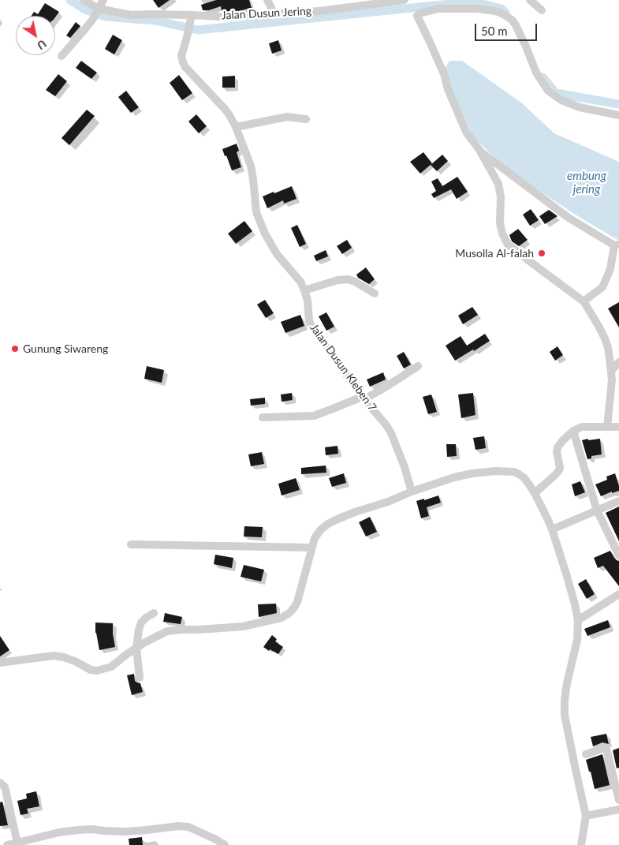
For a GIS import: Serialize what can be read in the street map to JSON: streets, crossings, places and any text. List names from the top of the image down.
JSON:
{
  "streets": {
    "street": ["Jalan Dusun Jering", "Jalan Dusun Kleben 7"]
  },
  "crossings": [
    ["Jalan Dusun Jering", "Jalan Dusun Kleben 7"]
  ],
  "water": ["embung jering"],
  "places": ["Musolla Al-falah", "Gunung Siwareng"],
  "scale_bar": "50 m",
  "north": "bottom right"
}
